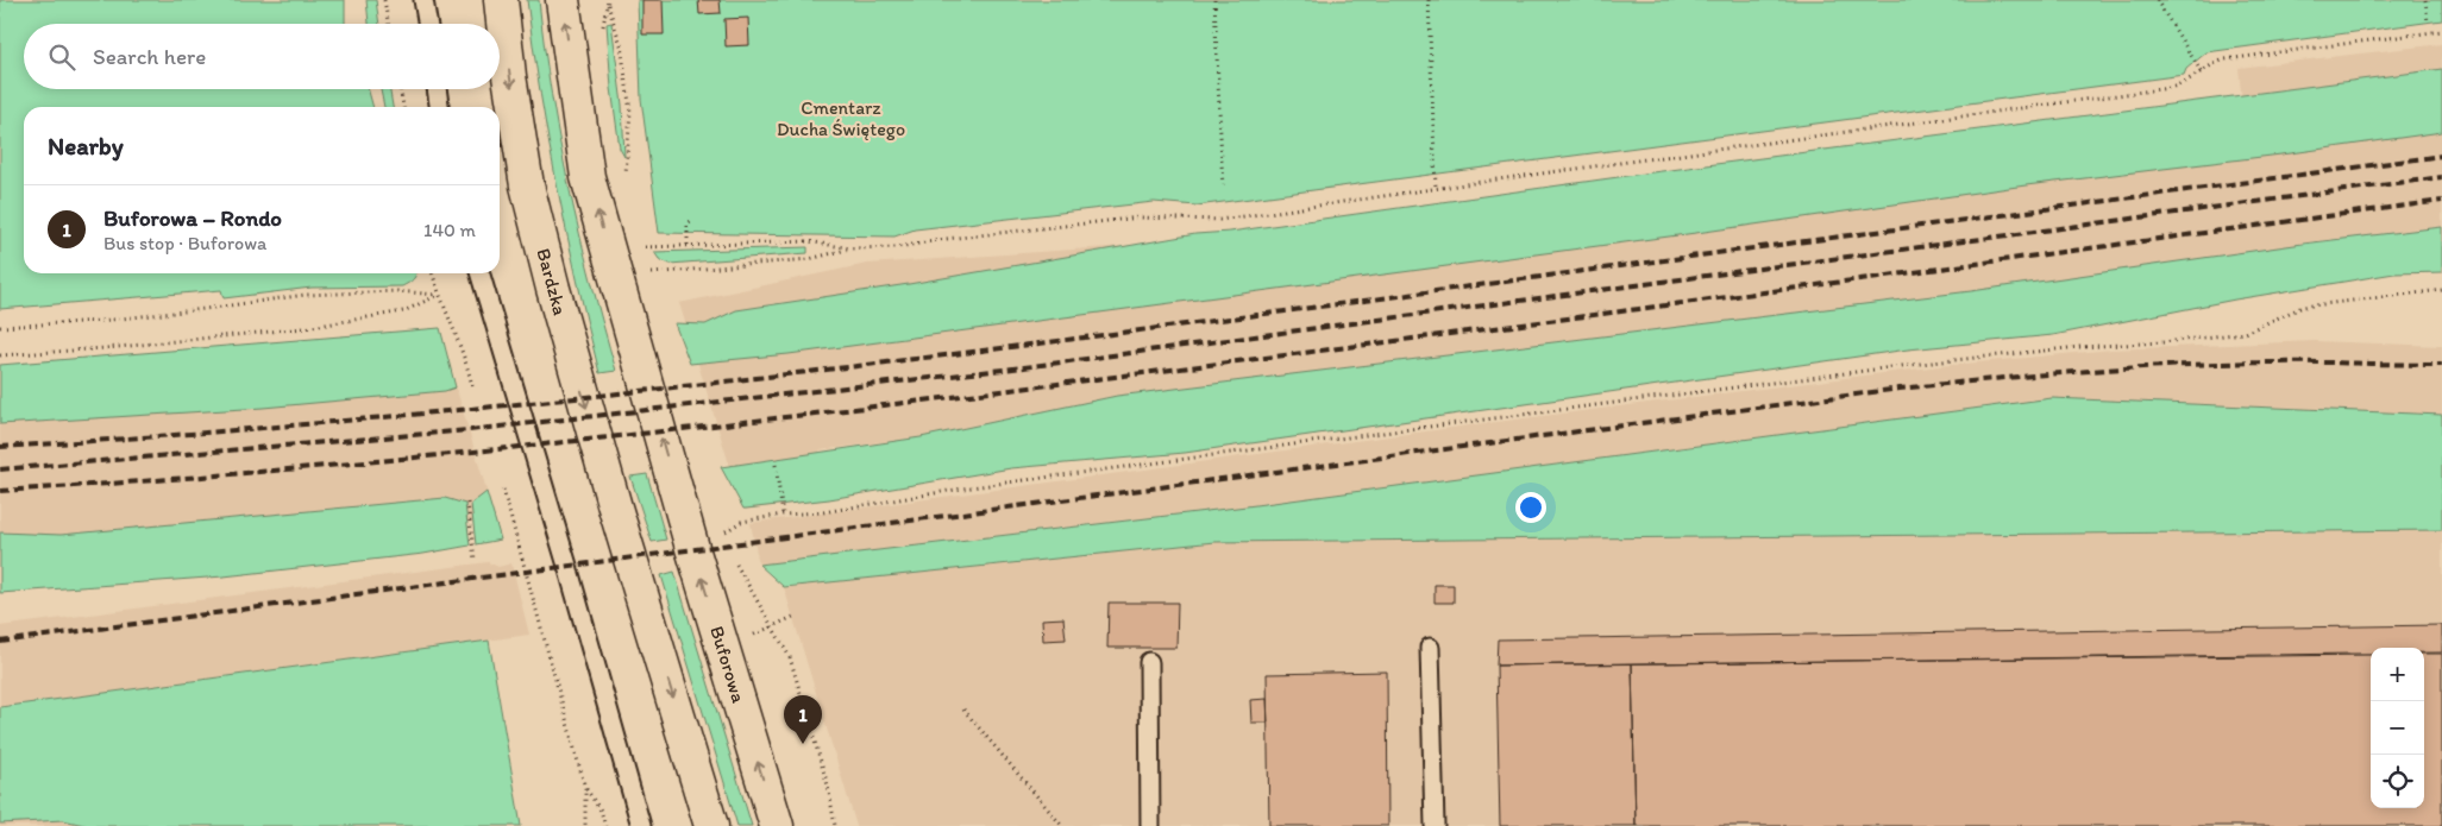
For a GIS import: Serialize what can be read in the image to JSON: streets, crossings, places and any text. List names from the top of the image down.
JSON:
{
  "streets": {
    "main road": ["Bardzka", "Buforowa"]
  },
  "one_way": ["Bardzka", "Buforowa"],
  "parks": ["Cmentarz Ducha Świętego"],
  "page": {
    "search": "Search here",
    "heading": "Nearby",
    "list": [
      {
        "mark": "1",
        "name": "Buforowa – Rondo",
        "note": "Bus stop · Buforowa",
        "value": "140 m"
      }
    ],
    "map_buttons": ["+", "−"],
    "pins": "1"
  }
}
